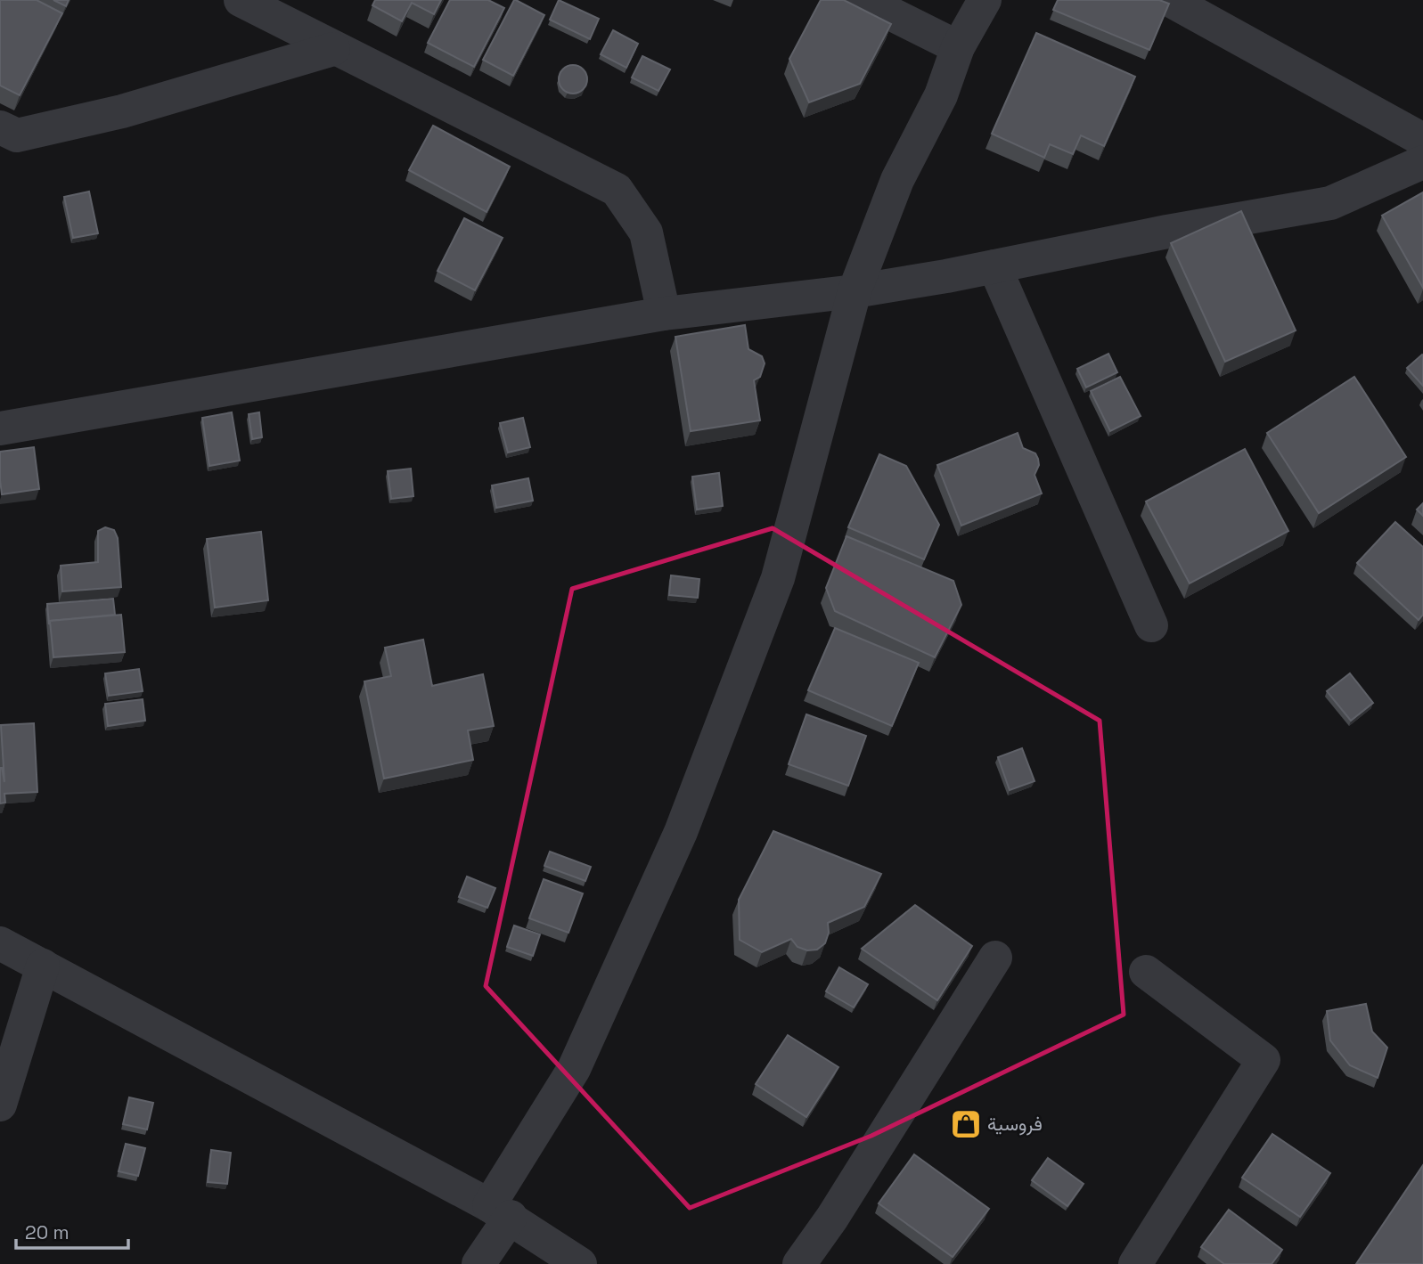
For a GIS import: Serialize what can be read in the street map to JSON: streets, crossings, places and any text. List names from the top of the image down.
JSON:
{
  "places": {
    "shop": ["فروسية"]
  },
  "scale_bar": "20 m"
}
